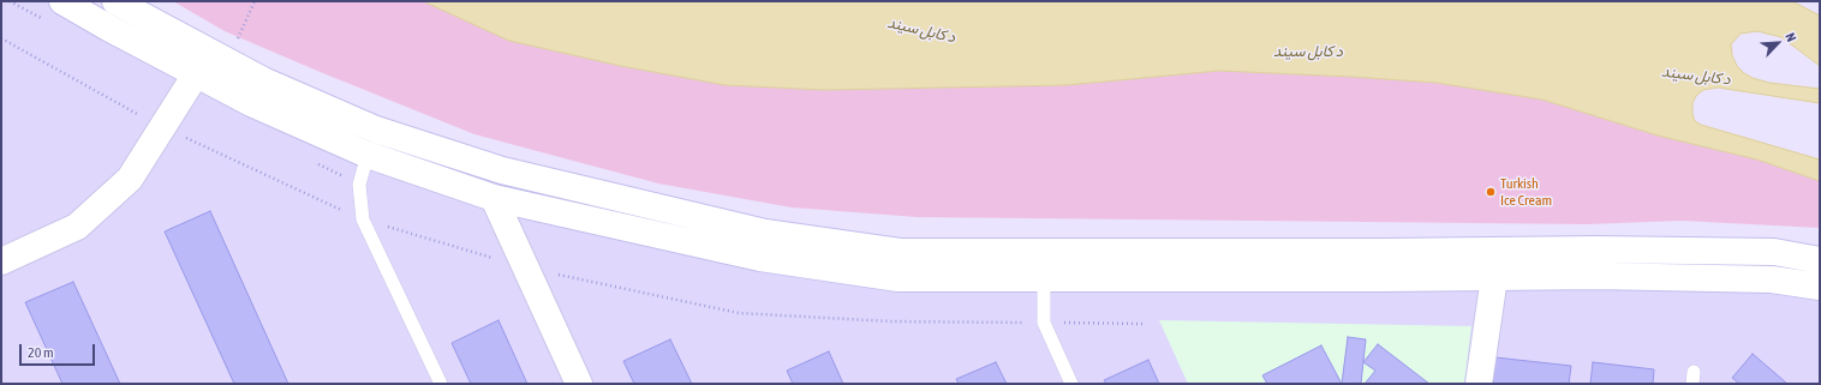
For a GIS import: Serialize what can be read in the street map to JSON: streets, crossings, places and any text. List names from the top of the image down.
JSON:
{
  "water": ["د کابل سيند"],
  "places": ["Turkish Ice Cream"],
  "scale_bar": "20 m",
  "north": "top right"
}
